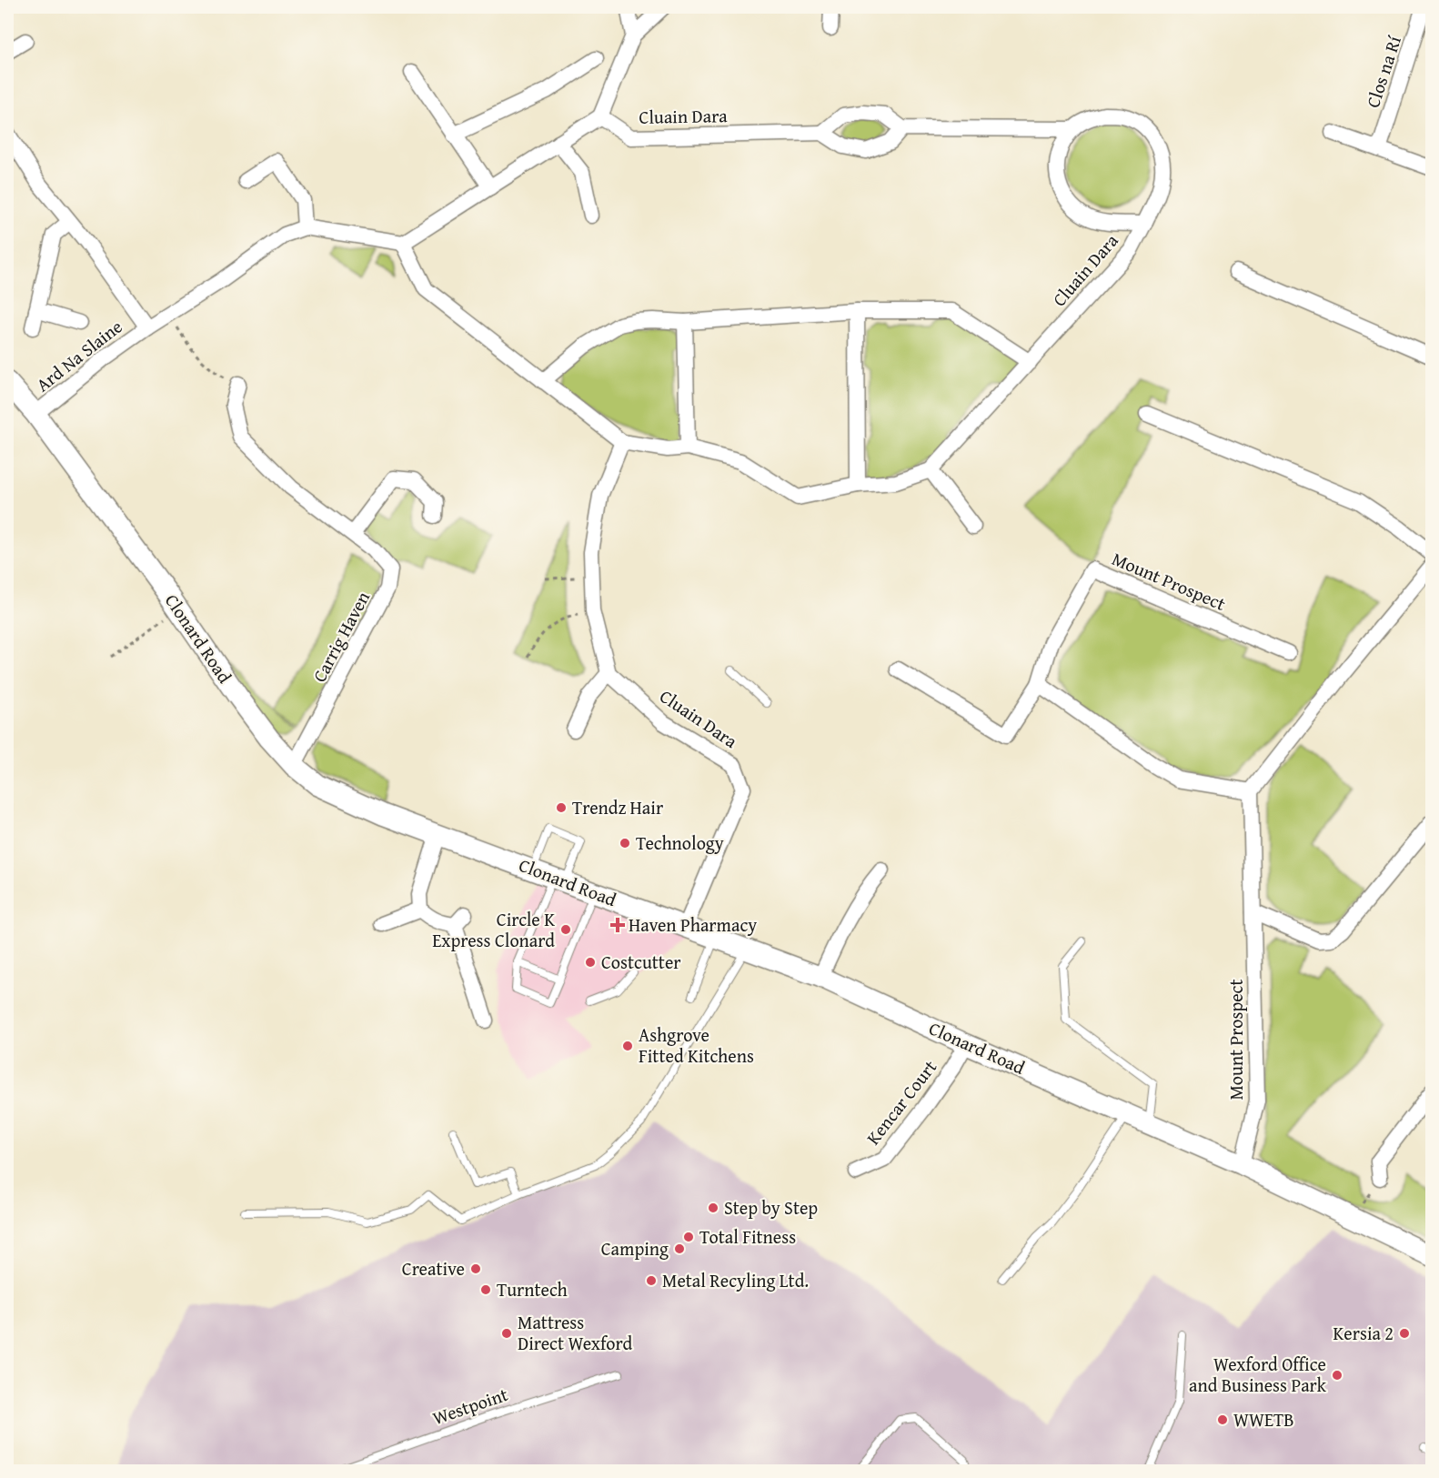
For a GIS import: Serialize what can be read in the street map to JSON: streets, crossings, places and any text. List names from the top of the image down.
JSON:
{
  "streets": {
    "street": [
      "Clos na Rí",
      "Cluain Dara",
      "Ard Na Slaine",
      "Mount Prospect",
      "Carrig Haven",
      "Clonard Road",
      "Kencar Court"
    ],
    "lane": ["Westpoint"]
  },
  "crossings": [
    ["Cluain Dara", "Clonard Road"],
    ["Ard Na Slaine", "Clonard Road"],
    ["Mount Prospect", "Clonard Road"],
    ["Carrig Haven", "Clonard Road"],
    ["Clonard Road", "Kencar Court"]
  ],
  "places": {
    "other": [
      "Trendz Hair",
      "Technology",
      "Circle K Express Clonard",
      "Costcutter",
      "Ashgrove Fitted Kitchens",
      "Step by Step",
      "Total Fitness",
      "Camping",
      "Creative",
      "Metal Recyling Ltd.",
      "Turntech",
      "Mattress Direct Wexford",
      "Kersia 2",
      "Wexford Office and Business Park",
      "WWETB"
    ],
    "health": ["Haven Pharmacy"]
  }
}
